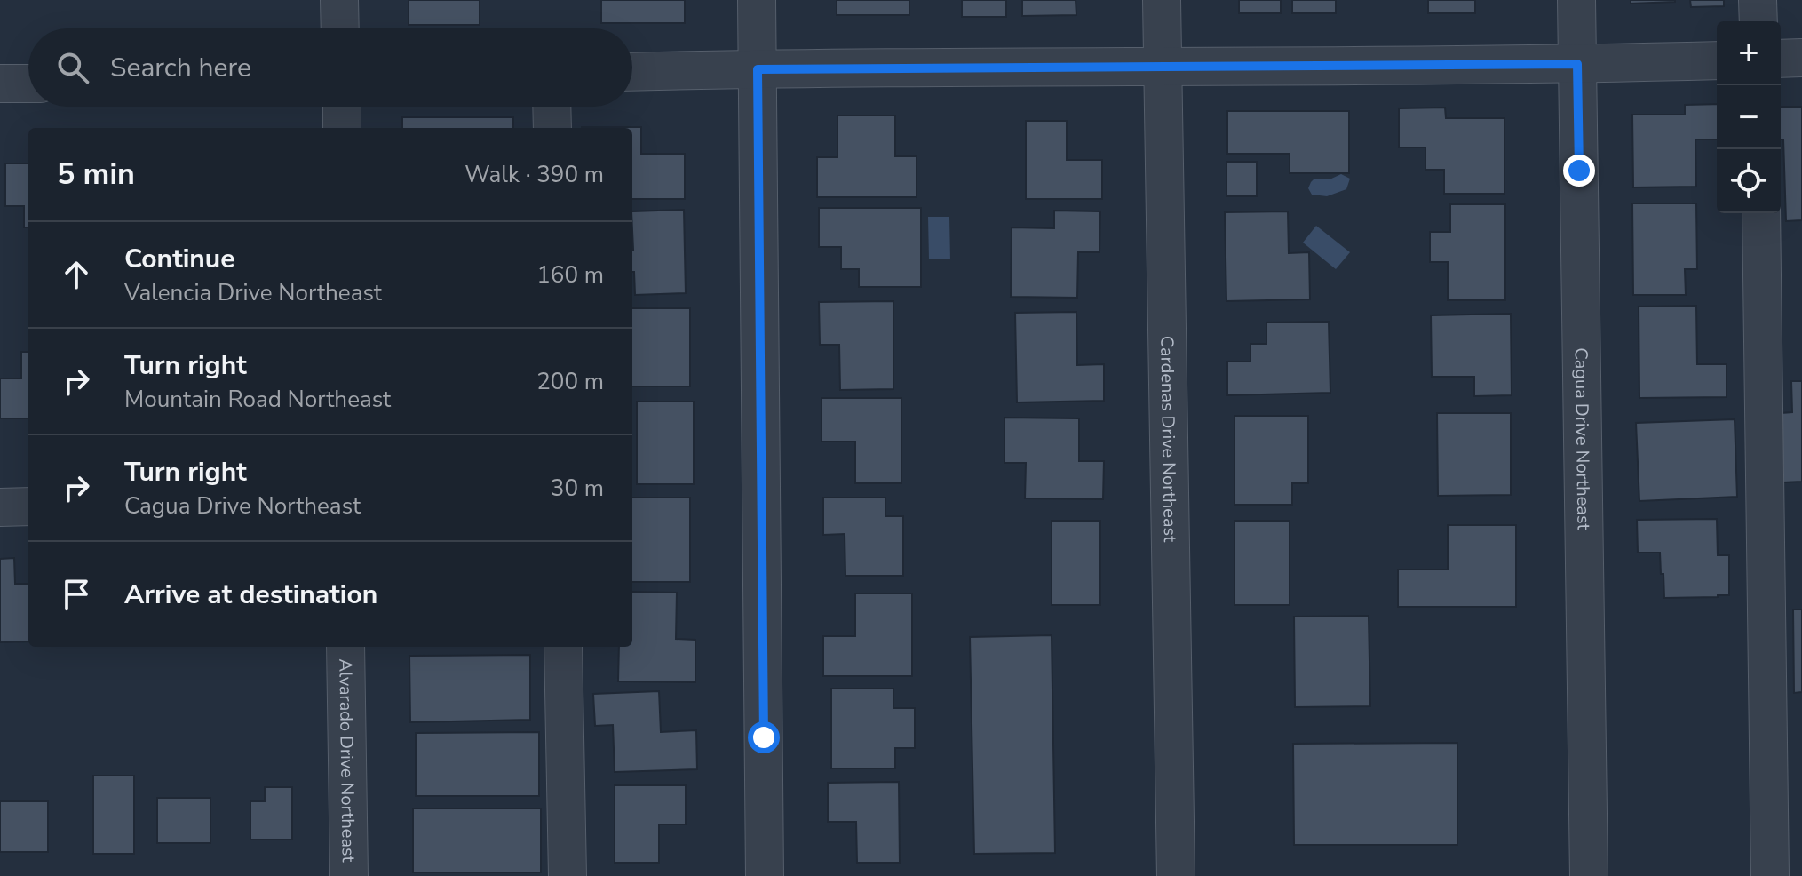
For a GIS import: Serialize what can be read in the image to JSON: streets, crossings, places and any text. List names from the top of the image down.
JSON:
{
  "streets": {
    "street": ["Cardenas Drive Northeast", "Cagua Drive Northeast", "Alvarado Drive Northeast"]
  },
  "page": {
    "map_buttons": ["+", "−"],
    "search": "Search here",
    "heading": ["5 min", "Walk · 390 m"],
    "list": [
      ["Continue", "Valencia Drive Northeast", "160 m"],
      ["Turn right", "Mountain Road Northeast", "200 m"],
      ["Turn right", "Cagua Drive Northeast", "30 m"],
      "Arrive at destination"
    ]
  }
}
